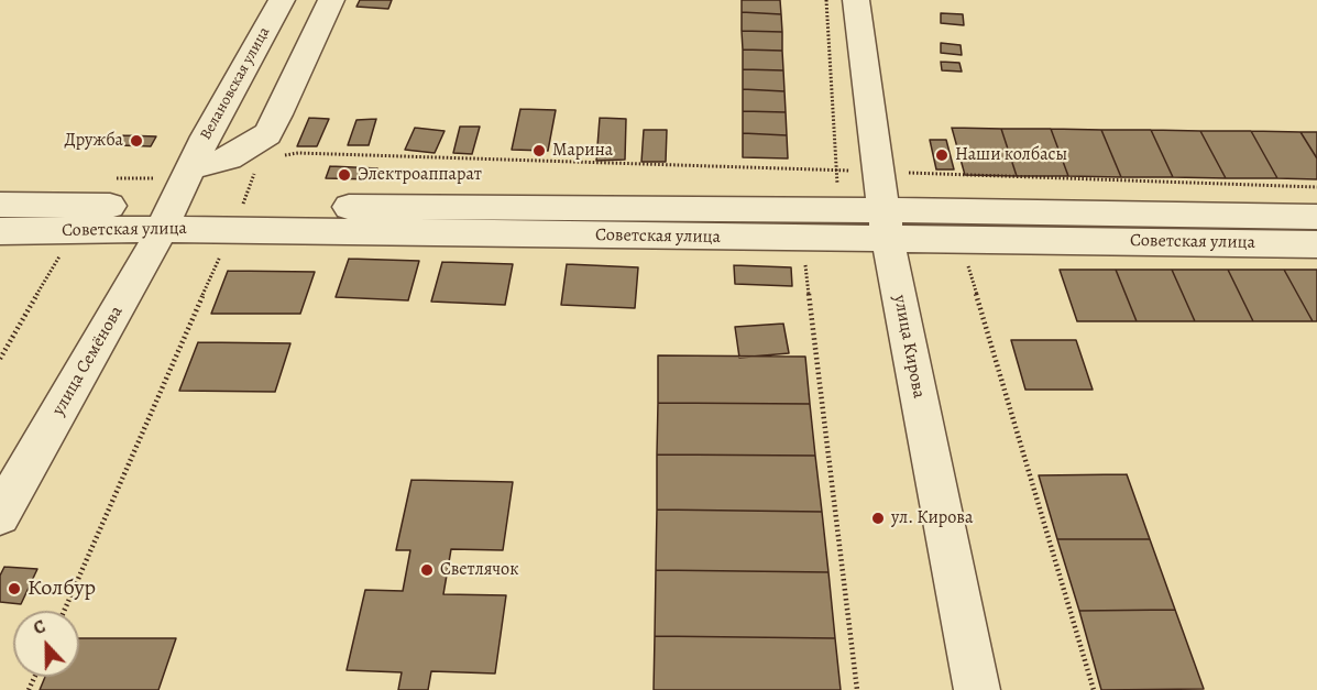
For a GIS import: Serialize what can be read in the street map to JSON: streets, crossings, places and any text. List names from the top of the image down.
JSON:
{
  "streets": {
    "street": [
      "Велановская улица",
      "Советская улица",
      "улица Кирова",
      "улица Семёнова"
    ]
  },
  "crossings": [
    ["Велановская улица", "Советская улица"],
    ["Велановская улица", "улица Семёнова"],
    ["Советская улица", "улица Кирова"],
    ["Советская улица", "улица Семёнова"]
  ],
  "places": [
    "Дружба",
    "Марина",
    "Наши колбасы",
    "Электроаппарат",
    "ул. Кирова",
    "Светлячок",
    "Колбур"
  ],
  "north": "top"
}
